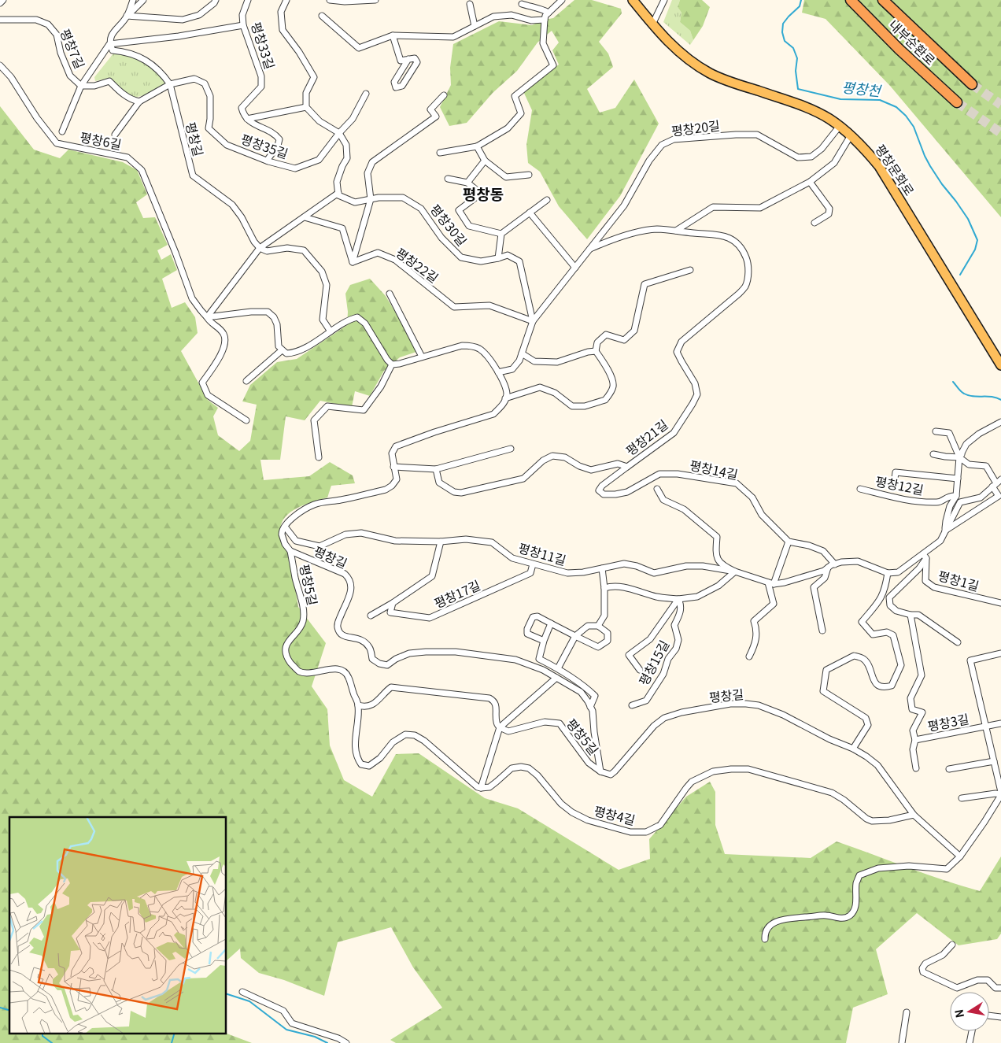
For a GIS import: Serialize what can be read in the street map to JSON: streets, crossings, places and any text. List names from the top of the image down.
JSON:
{
  "streets": {
    "highway": ["내부순환로"],
    "main road": ["평창문화로"],
    "street": [
      "평창33길",
      "평창7길",
      "평창20길",
      "평창길",
      "평창6길",
      "평창35길",
      "평창30길",
      "평창22길",
      "평창21길",
      "평창14길",
      "평창12길",
      "평창11길",
      "평창1길",
      "평창5길",
      "평창17길",
      "평창15길",
      "평창3길",
      "평창4길"
    ]
  },
  "crossings": [
    ["평창20길", "평창문화로"],
    ["평창20길", "평창30길"],
    ["평창20길", "평창22길"],
    ["평창20길", "평창21길"],
    ["평창길", "평창35길"],
    ["평창길", "평창5길"],
    ["평창길", "평창4길"],
    ["평창30길", "평창22길"],
    ["평창21길", "평창14길"],
    ["평창11길", "평창17길"],
    ["평창5길", "평창4길"]
  ],
  "districts": ["평창동"],
  "water": ["평창천"],
  "north": "left"
}
